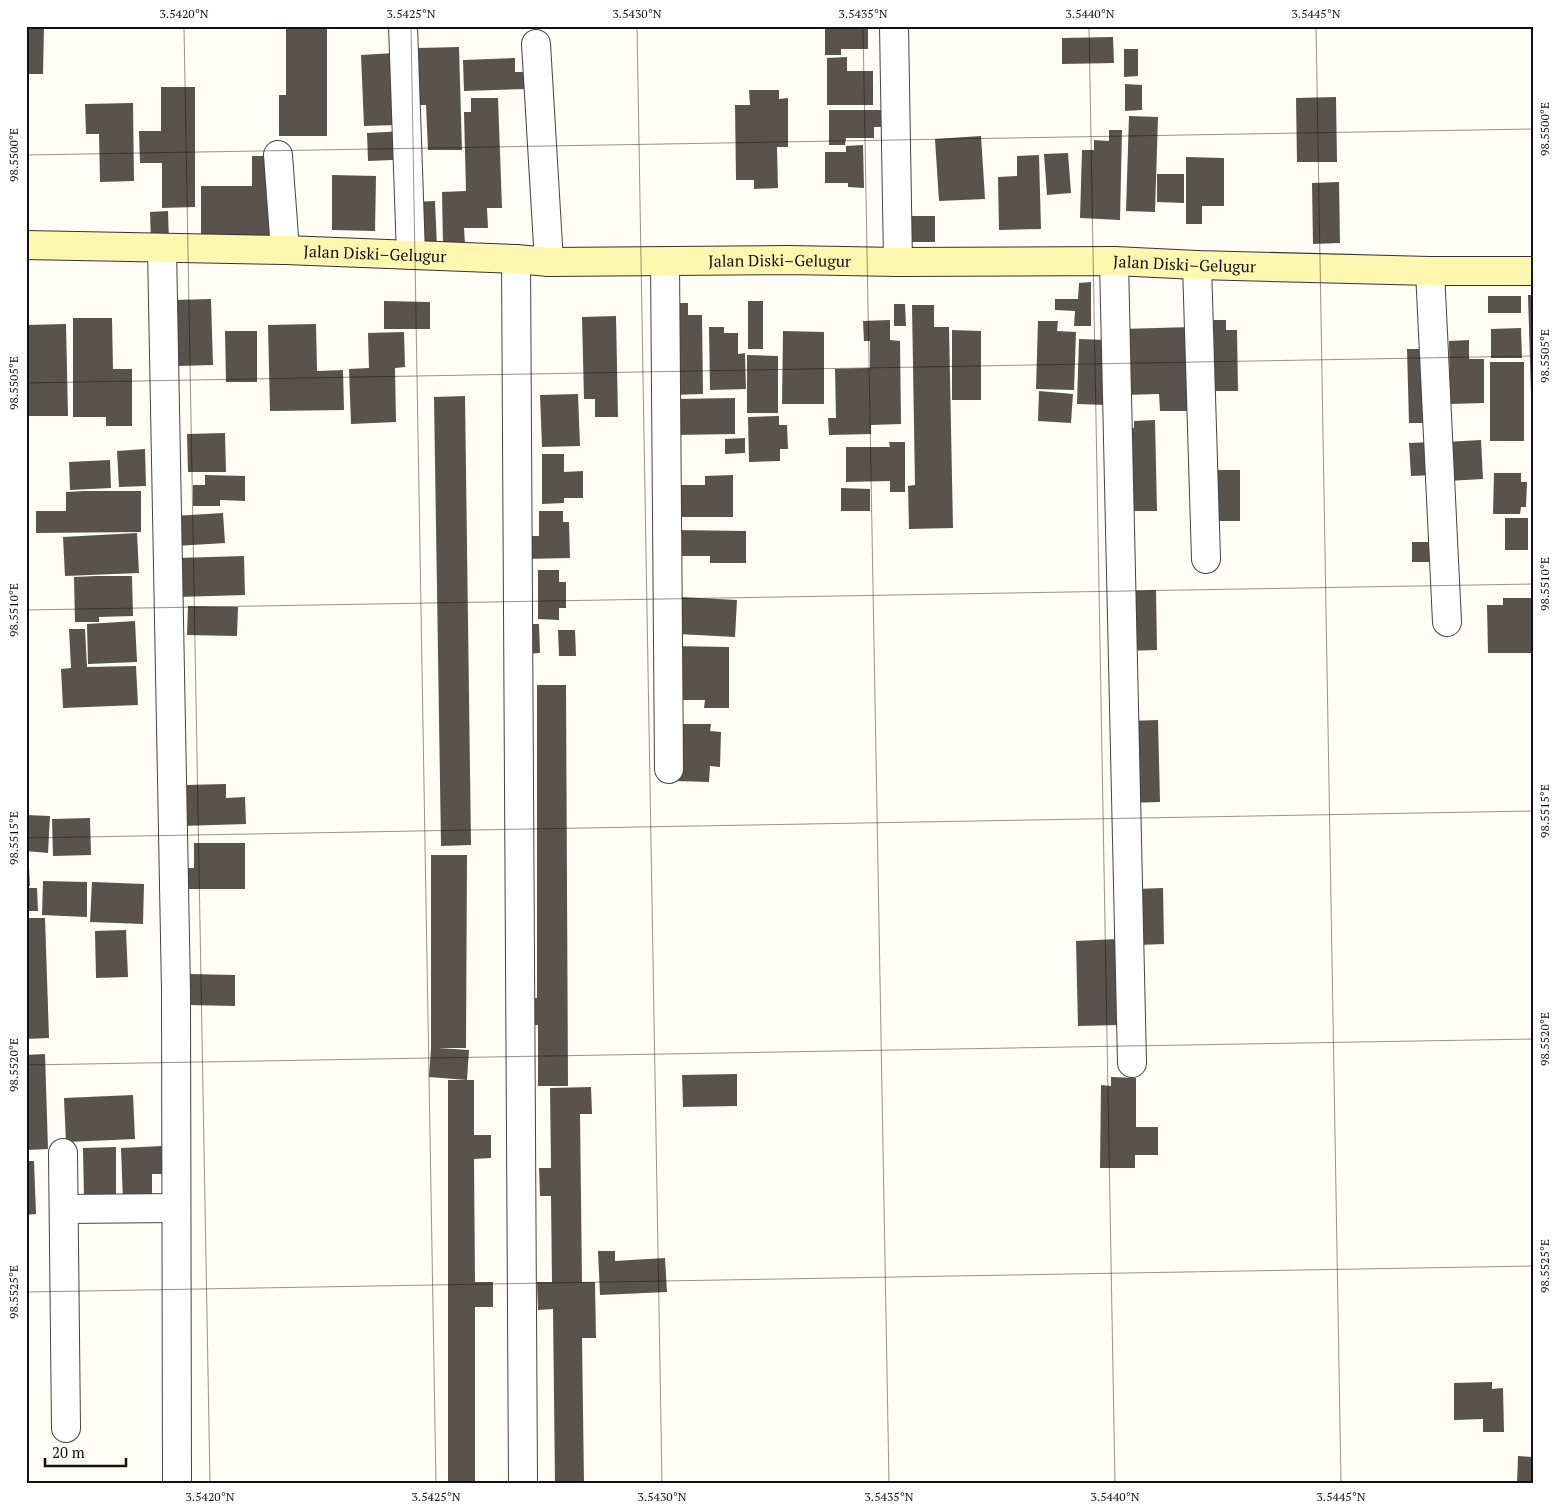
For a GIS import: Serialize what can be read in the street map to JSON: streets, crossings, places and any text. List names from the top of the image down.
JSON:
{
  "streets": {
    "main road": ["Jalan Diski–Gelugur"]
  },
  "scale_bar": "20 m",
  "coordinates": [
    "3.5420°N",
    "3.5425°N",
    "3.5430°N",
    "3.5435°N",
    "3.5440°N",
    "3.5445°N",
    "98.5500°E",
    "98.5505°E",
    "98.5510°E",
    "98.5515°E",
    "98.5520°E",
    "98.5525°E"
  ]
}
